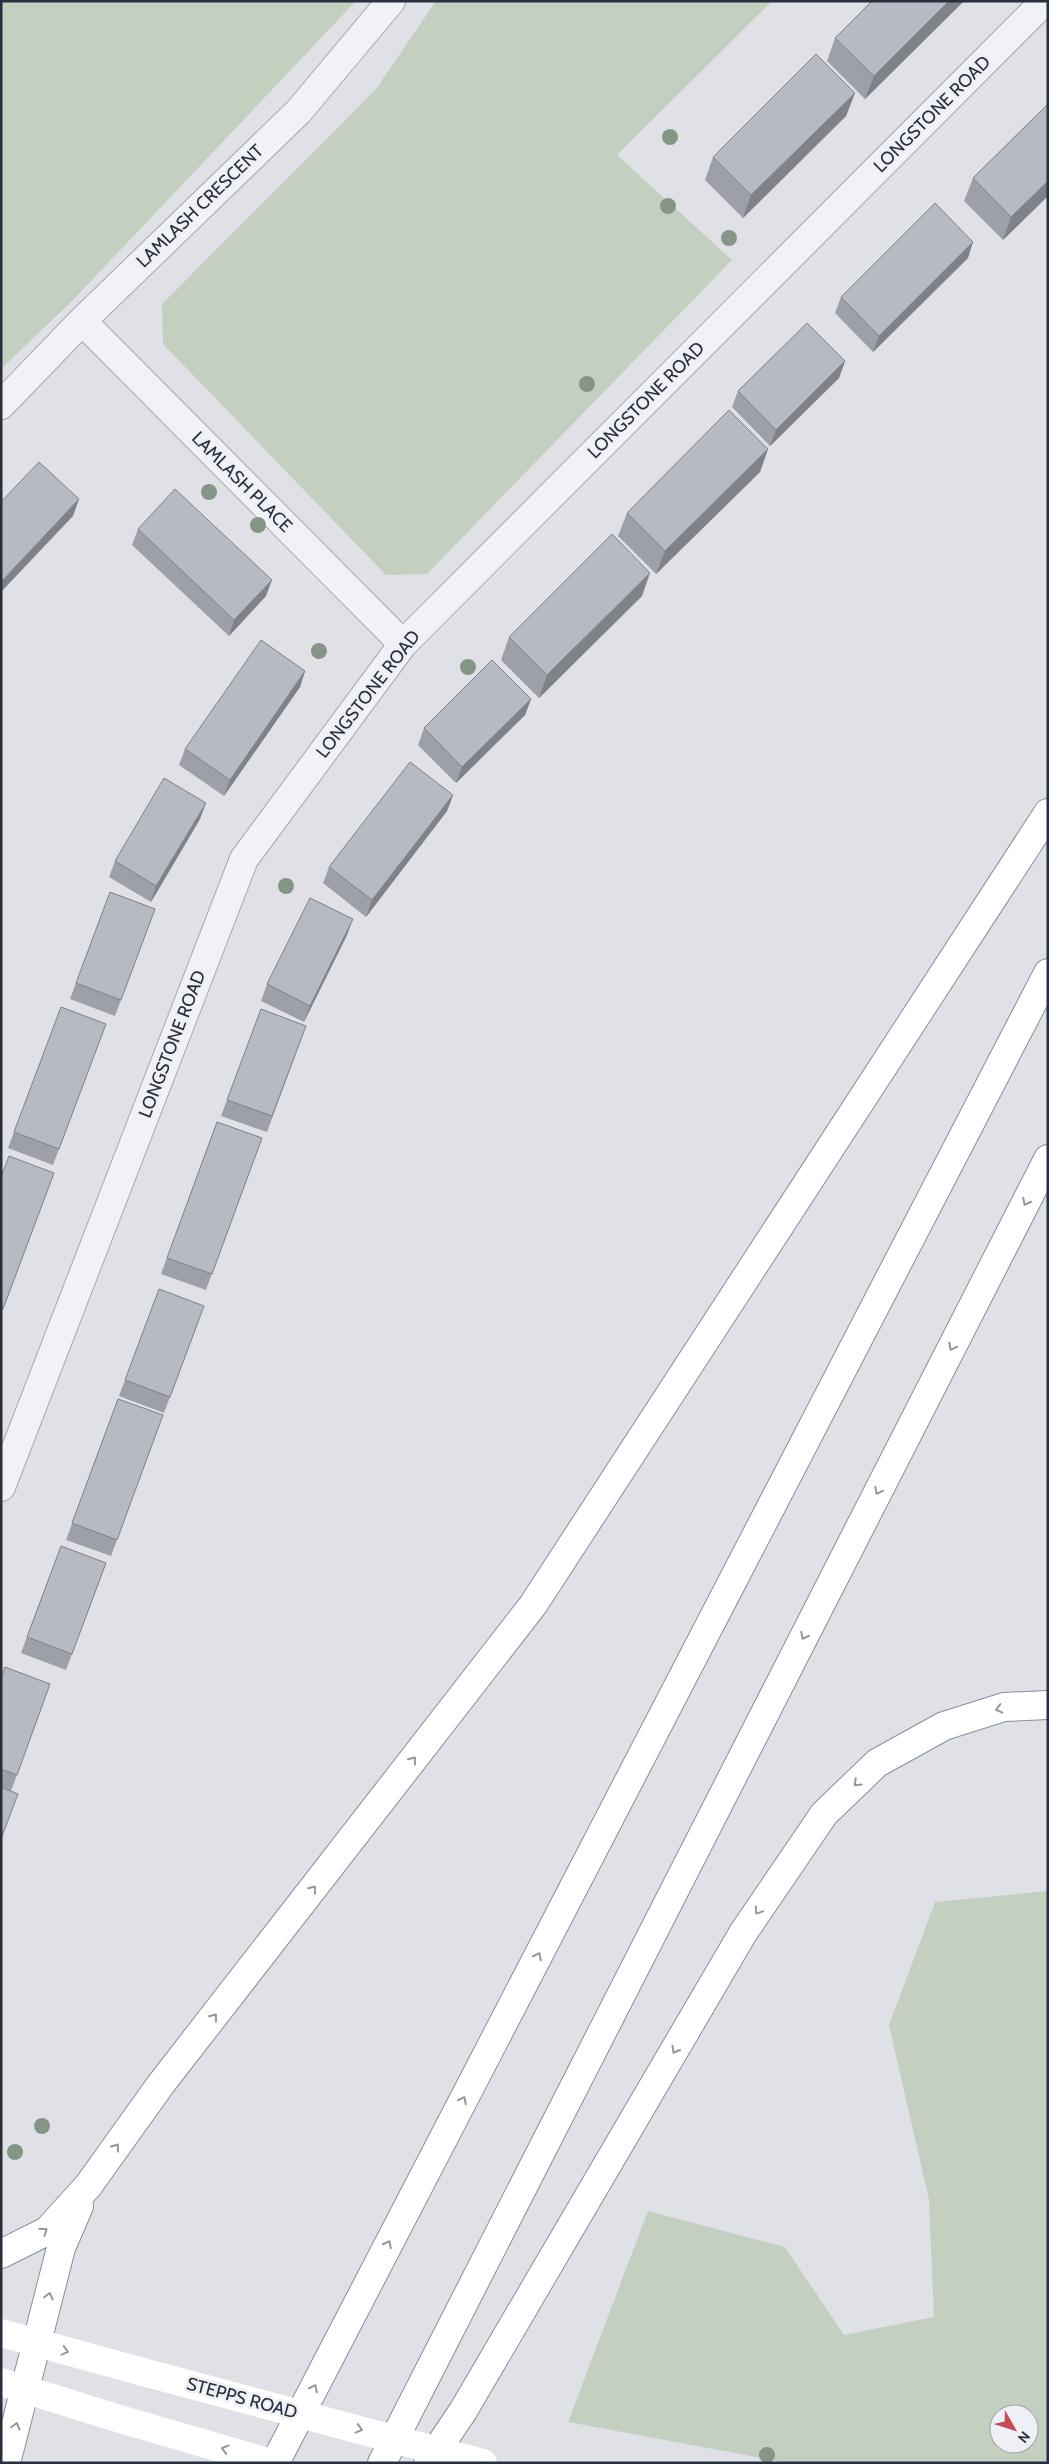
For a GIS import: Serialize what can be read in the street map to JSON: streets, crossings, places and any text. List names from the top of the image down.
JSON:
{
  "streets": {
    "main road": ["STEPPS ROAD"],
    "street": ["LONGSTONE ROAD", "LAMLASH CRESCENT", "LAMLASH PLACE"]
  },
  "crossings": [
    ["LONGSTONE ROAD", "LAMLASH PLACE"],
    ["LAMLASH CRESCENT", "LAMLASH PLACE"]
  ],
  "north": "bottom right"
}
